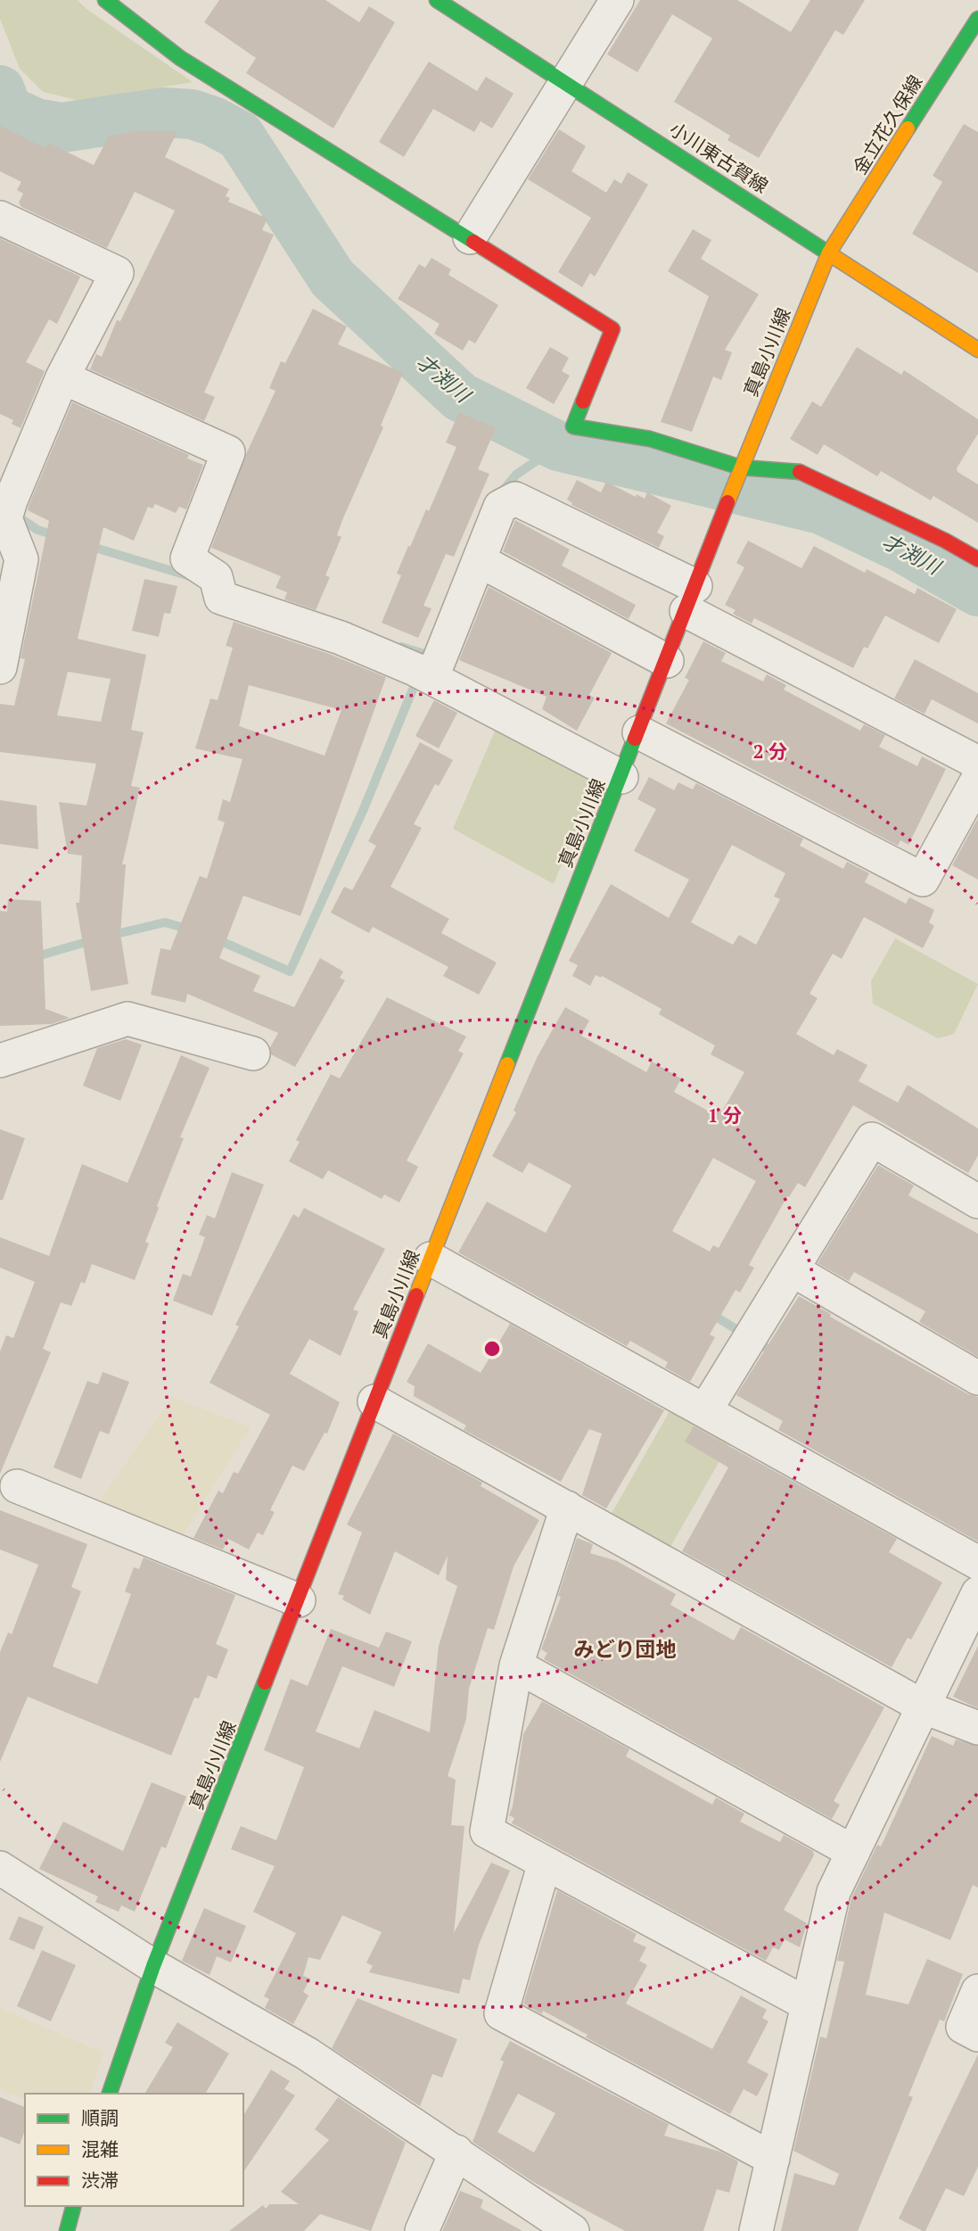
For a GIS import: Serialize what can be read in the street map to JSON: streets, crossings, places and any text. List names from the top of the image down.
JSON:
{
  "streets": {
    "street": ["金立花久保線", "小川東古賀線", "真島小川線"]
  },
  "crossings": [
    ["金立花久保線", "小川東古賀線"],
    ["金立花久保線", "真島小川線"],
    ["小川東古賀線", "真島小川線"]
  ],
  "districts": ["みどり団地"],
  "water": ["才渕川"],
  "legend": ["順調", "混雑", "渋滞"],
  "rings": ["2 分", "1 分"]
}
